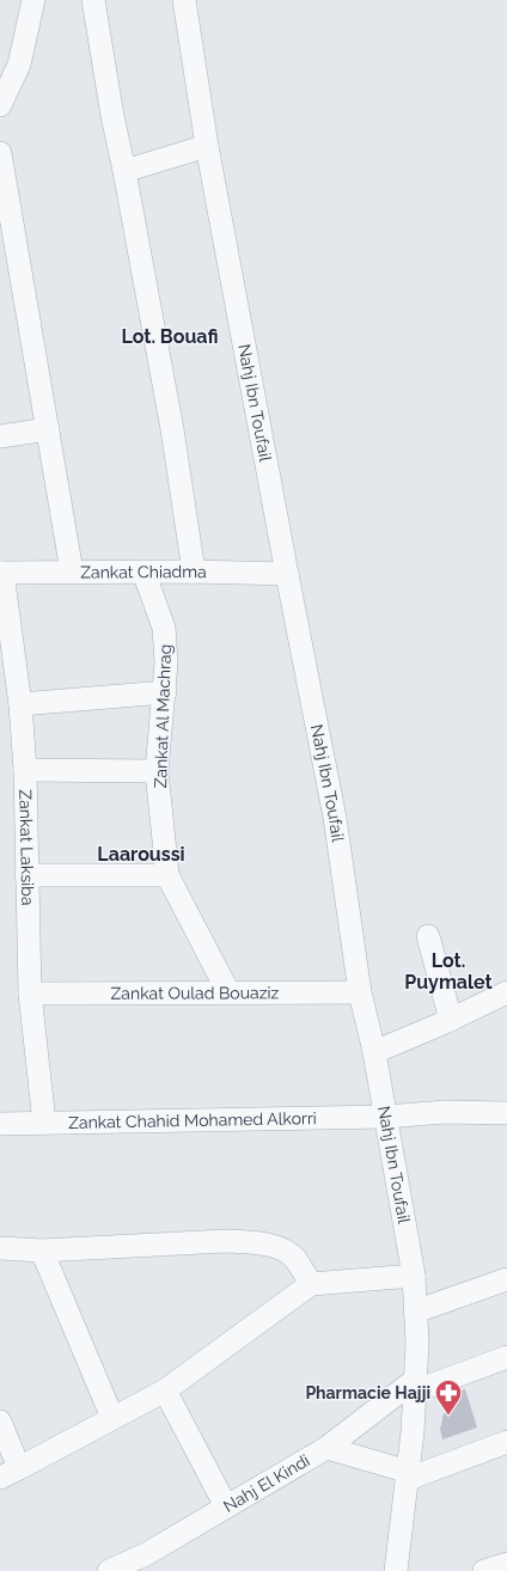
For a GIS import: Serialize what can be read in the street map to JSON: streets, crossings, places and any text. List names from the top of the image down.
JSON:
{
  "streets": {
    "street": [
      "Nahj Ibn Toufail",
      "Zankat Chiadma",
      "Zankat Al Machrag",
      "Zankat Laksiba",
      "Zankat Oulad Bouaziz",
      "Zankat Chahid Mohamed Alkorri",
      "Nahj El Kindi"
    ]
  },
  "crossings": [
    ["Nahj Ibn Toufail", "Zankat Chiadma"],
    ["Nahj Ibn Toufail", "Zankat Oulad Bouaziz"],
    ["Nahj Ibn Toufail", "Zankat Chahid Mohamed Alkorri"],
    ["Nahj Ibn Toufail", "Nahj El Kindi"],
    ["Zankat Chiadma", "Zankat Al Machrag"],
    ["Zankat Chiadma", "Zankat Laksiba"],
    ["Zankat Al Machrag", "Zankat Oulad Bouaziz"],
    ["Zankat Laksiba", "Zankat Oulad Bouaziz"],
    ["Zankat Laksiba", "Zankat Chahid Mohamed Alkorri"]
  ],
  "districts": ["Lot. Bouafi", "Laaroussi", "Lot. Puymalet"],
  "places": {
    "pharmacy": ["Pharmacie Hajji"]
  }
}
